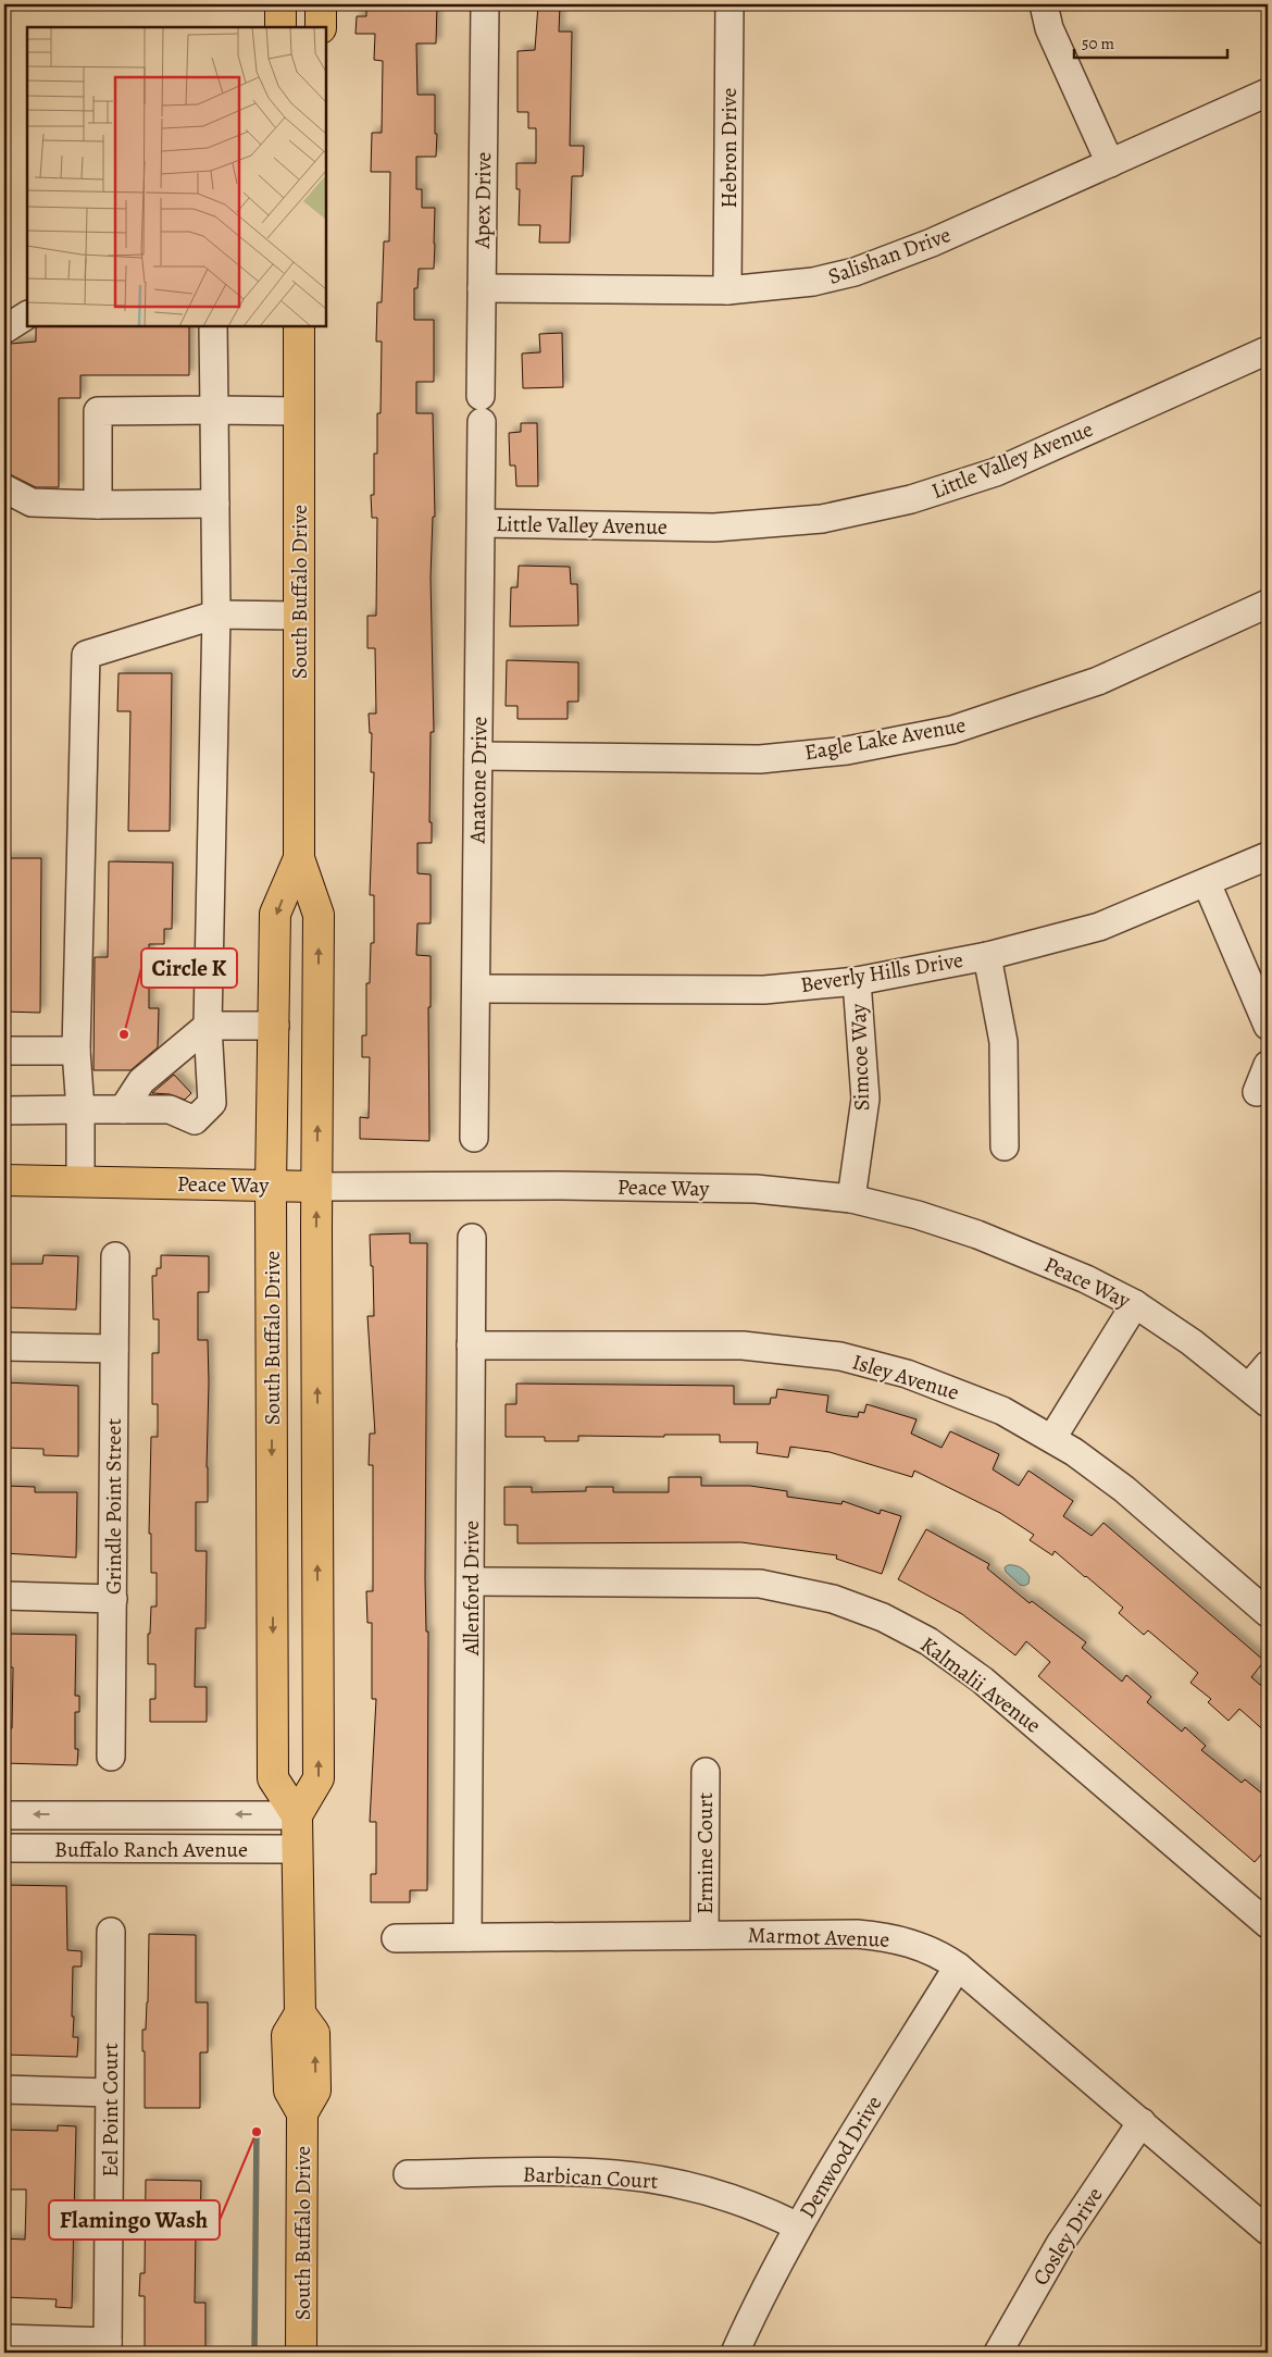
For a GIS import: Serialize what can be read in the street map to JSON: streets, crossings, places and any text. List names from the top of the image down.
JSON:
{
  "streets": {
    "main road": ["South Buffalo Drive", "Peace Way"],
    "street": [
      "Hebron Drive",
      "Apex Drive",
      "Salishan Drive",
      "Little Valley Avenue",
      "Eagle Lake Avenue",
      "Anatone Drive",
      "Beverly Hills Drive",
      "Simcoe Way",
      "Isley Avenue",
      "Grindle Point Street",
      "Allenford Drive",
      "Kalmalii Avenue",
      "Buffalo Ranch Avenue",
      "Ermine Court",
      "Marmot Avenue",
      "Eel Point Court",
      "Denwood Drive",
      "Barbican Court",
      "Cosley Drive"
    ]
  },
  "crossings": [
    ["Hebron Drive", "Salishan Drive"],
    ["Apex Drive", "Salishan Drive"],
    ["Apex Drive", "Anatone Drive"],
    ["Little Valley Avenue", "Anatone Drive"],
    ["South Buffalo Drive", "Peace Way"],
    ["South Buffalo Drive", "Buffalo Ranch Avenue"],
    ["Eagle Lake Avenue", "Anatone Drive"],
    ["Anatone Drive", "Beverly Hills Drive"],
    ["Beverly Hills Drive", "Simcoe Way"],
    ["Simcoe Way", "Peace Way"],
    ["Isley Avenue", "Allenford Drive"],
    ["Allenford Drive", "Kalmalii Avenue"],
    ["Allenford Drive", "Marmot Avenue"],
    ["Ermine Court", "Marmot Avenue"],
    ["Marmot Avenue", "Denwood Drive"],
    ["Marmot Avenue", "Cosley Drive"],
    ["Denwood Drive", "Barbican Court"]
  ],
  "places": ["Circle K", "Flamingo Wash"],
  "scale_bar": "50 m"
}
